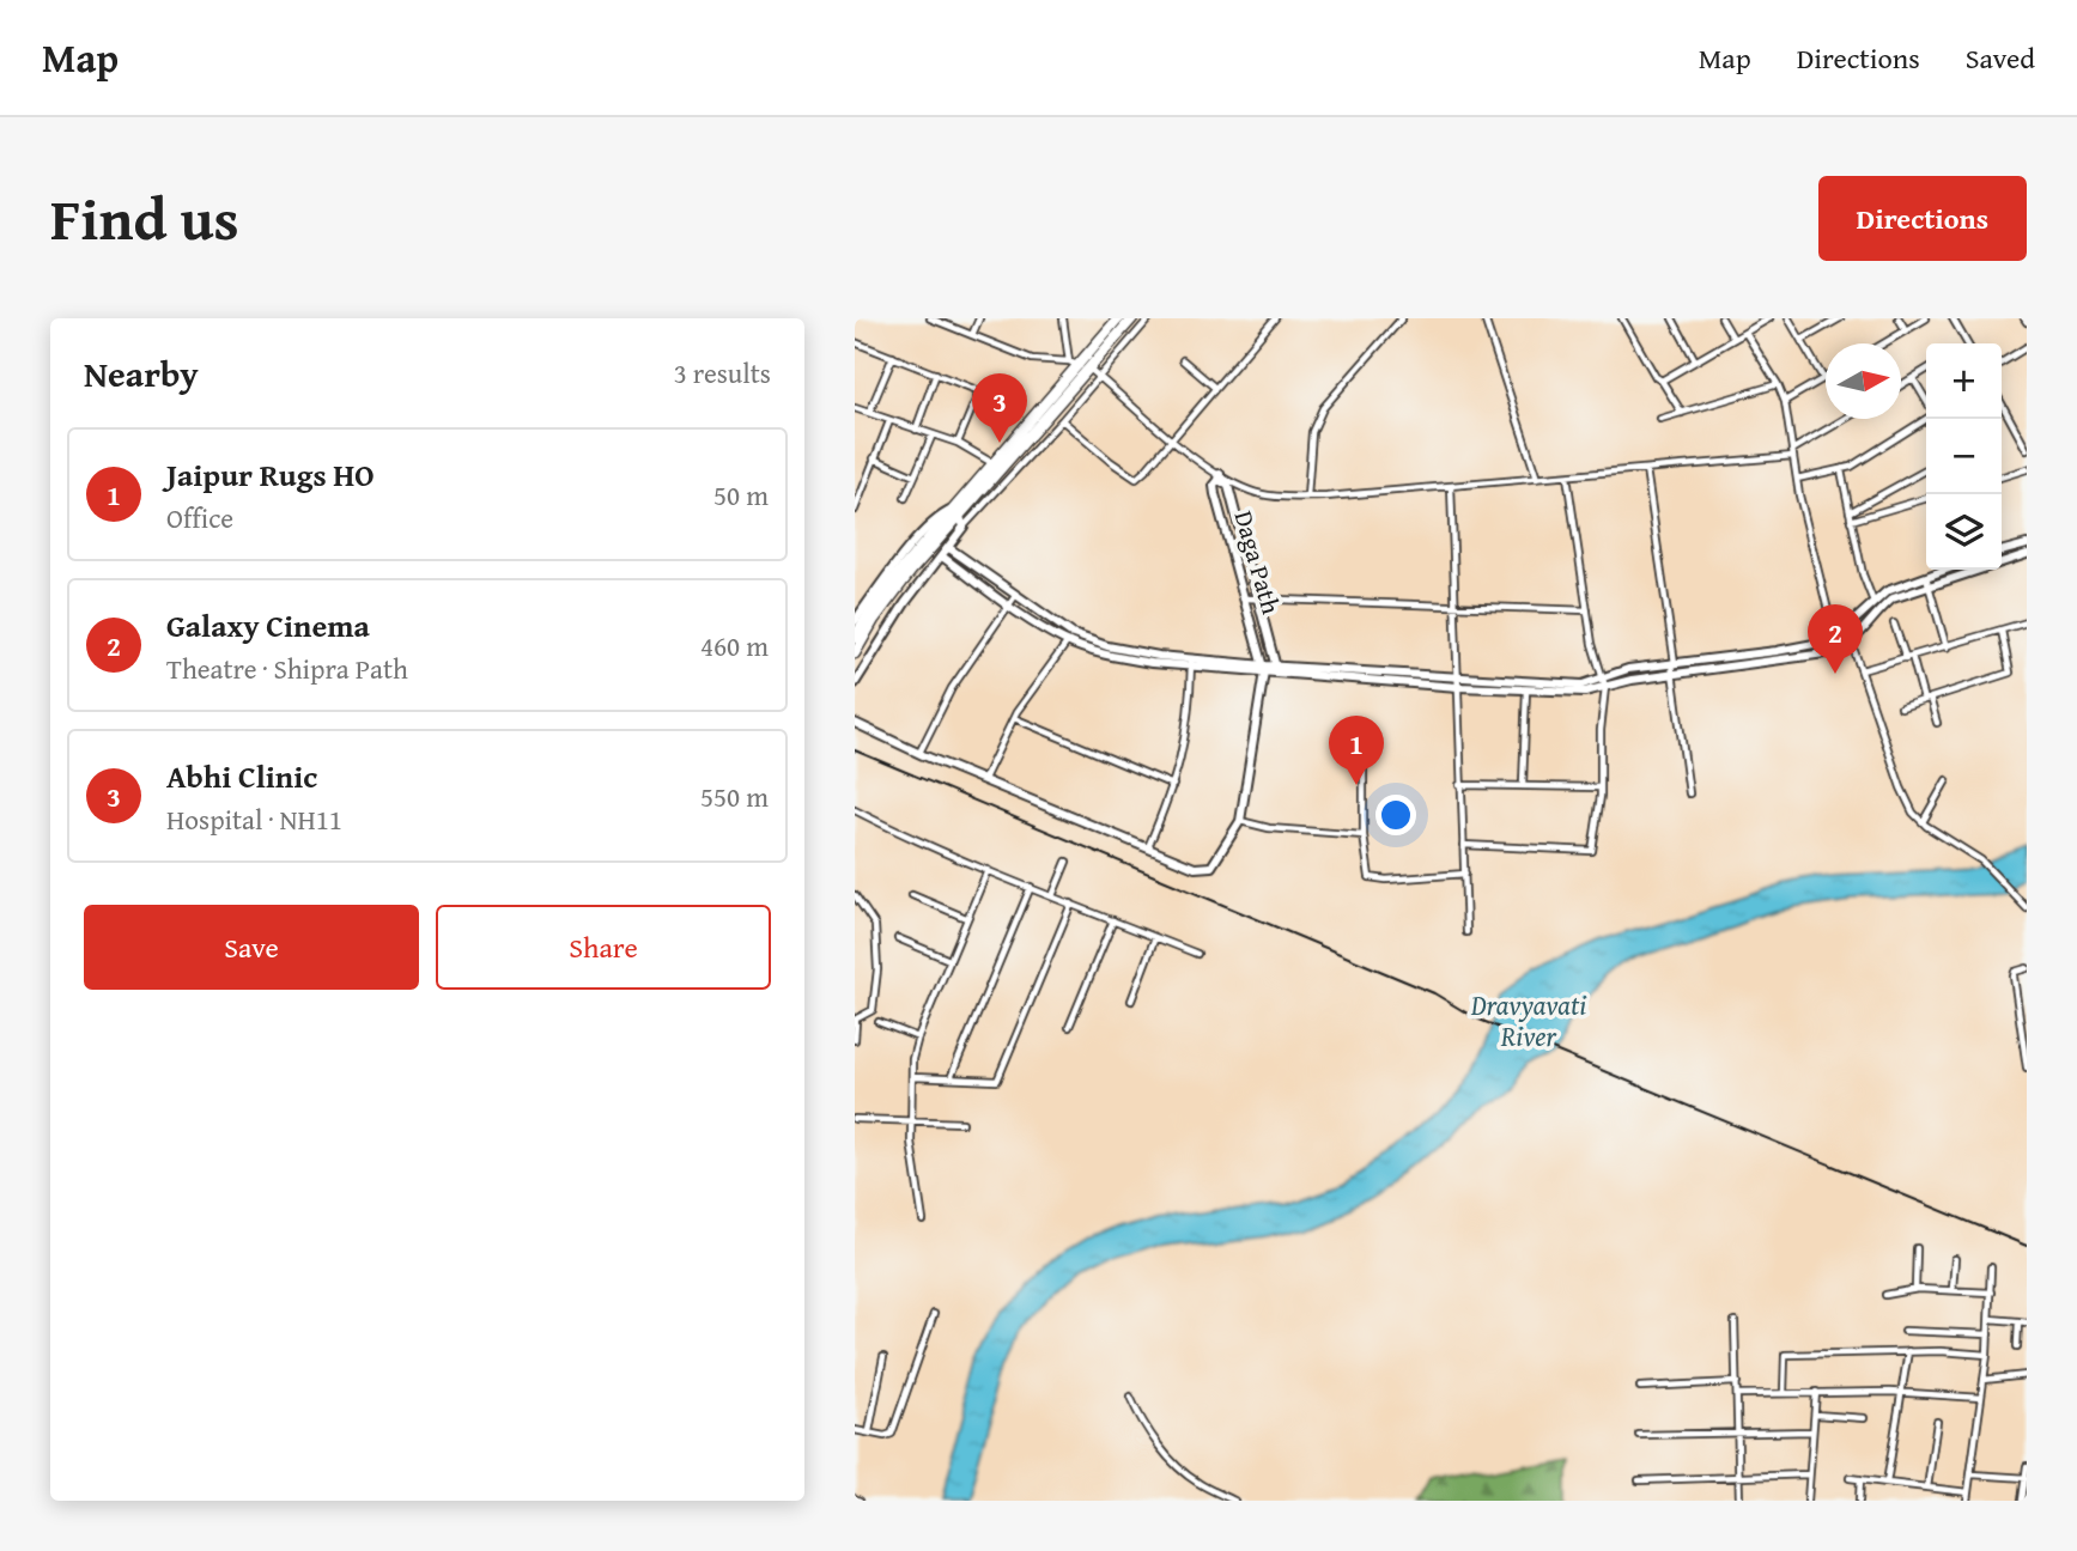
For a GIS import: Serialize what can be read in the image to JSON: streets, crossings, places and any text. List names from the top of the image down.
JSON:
{
  "streets": {
    "street": ["Daga Path"]
  },
  "water": ["Dravyavati River"],
  "north": "right",
  "page": {
    "header": "Map",
    "nav": ["Map", "Directions", "Saved"],
    "title": "Find us",
    "buttons": [
      "Directions",
      ["Save", "Share"]
    ],
    "heading": ["Nearby", "3 results"],
    "map_buttons": ["+", "−"],
    "pins": ["3", "2", "1"],
    "list": [
      {
        "mark": "1",
        "name": "Jaipur Rugs HO",
        "note": "Office",
        "value": "50 m"
      },
      {
        "mark": "2",
        "name": "Galaxy Cinema",
        "note": "Theatre · Shipra Path",
        "value": "460 m"
      },
      {
        "mark": "3",
        "name": "Abhi Clinic",
        "note": "Hospital · NH11",
        "value": "550 m"
      }
    ]
  }
}
